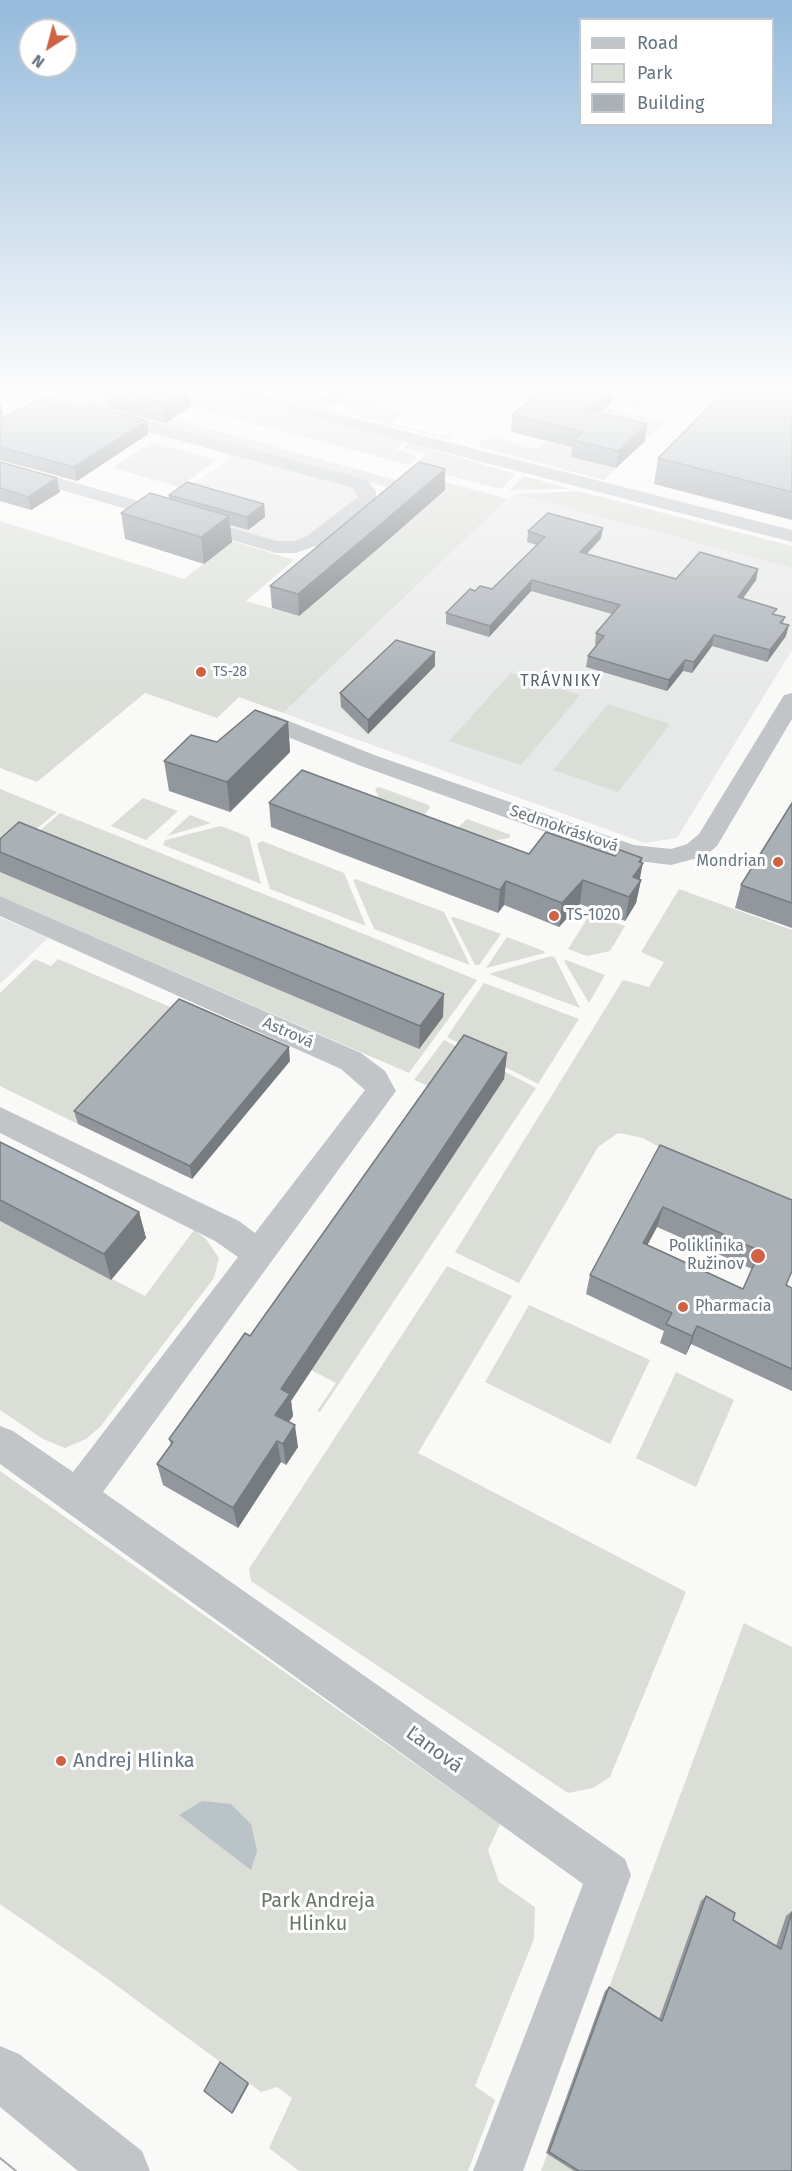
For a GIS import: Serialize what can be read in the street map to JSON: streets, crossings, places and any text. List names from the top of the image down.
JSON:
{
  "streets": {
    "street": ["Sedmokrásková", "Astrová", "Ľanová"]
  },
  "crossings": [
    ["Astrová", "Ľanová"]
  ],
  "districts": ["TRÁVNIKY"],
  "parks": ["Park Andreja Hlinku"],
  "places": [
    "TS-28",
    "Mondrian",
    "TS-1020",
    "Poliklinika Ružinov",
    "Pharmacia",
    "Andrej Hlinka"
  ],
  "legend": ["Road", "Park", "Building"],
  "north": "bottom left"
}
